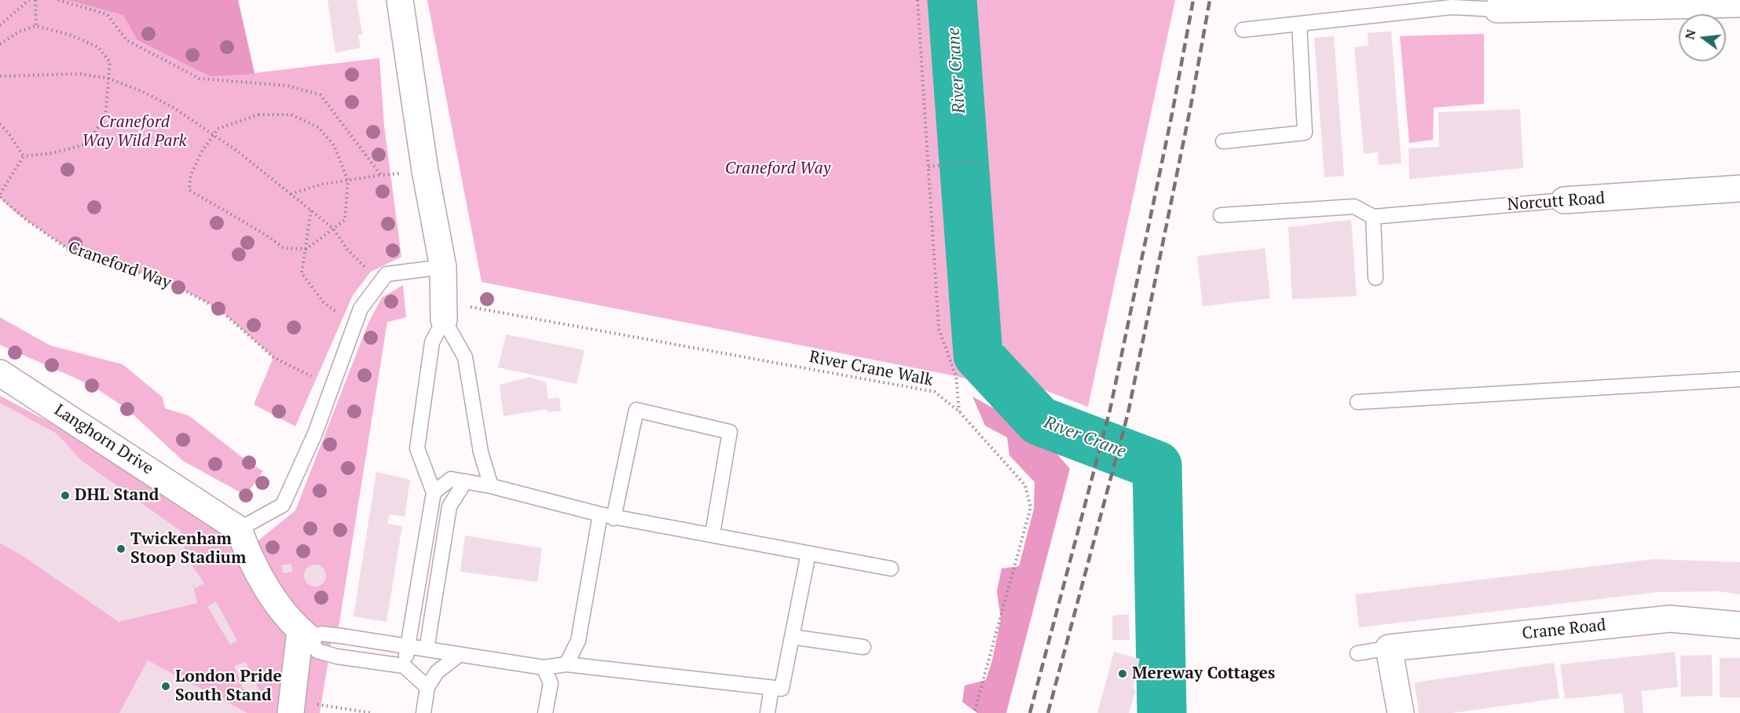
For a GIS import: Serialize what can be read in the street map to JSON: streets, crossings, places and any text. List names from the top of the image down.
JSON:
{
  "streets": {
    "street": ["Norcutt Road", "Langhorn Drive", "Crane Road"],
    "path": ["Craneford Way", "River Crane Walk"]
  },
  "water": ["River Crane"],
  "parks": ["Craneford Way Wild Park", "Craneford Way"],
  "places": [
    "DHL Stand",
    "Twickenham Stoop Stadium",
    "Mereway Cottages",
    "London Pride South Stand"
  ],
  "north": "left"
}
